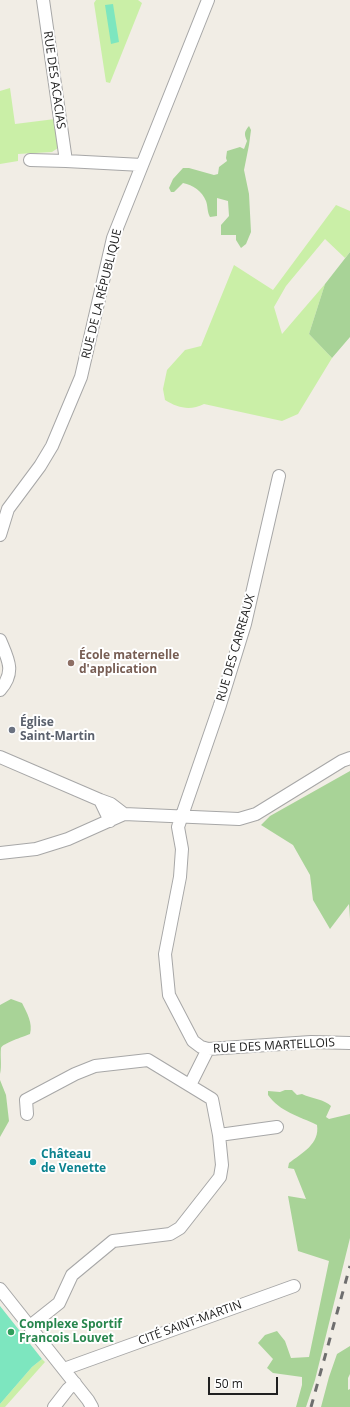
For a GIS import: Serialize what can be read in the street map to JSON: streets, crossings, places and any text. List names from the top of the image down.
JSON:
{
  "streets": {
    "street": [
      "RUE DES ACACIAS",
      "RUE DE LA RÉPUBLIQUE",
      "RUE DES CARREAUX",
      "RUE DES MARTELLOIS",
      "CITÉ SAINT-MARTIN"
    ]
  },
  "crossings": [
    ["RUE DES CARREAUX", "RUE DES MARTELLOIS"]
  ],
  "places": [
    "École maternelle d'application",
    "Église Saint-Martin",
    "Château de Venette",
    "Complexe Sportif Francois Louvet"
  ],
  "scale_bar": "50 m"
}
